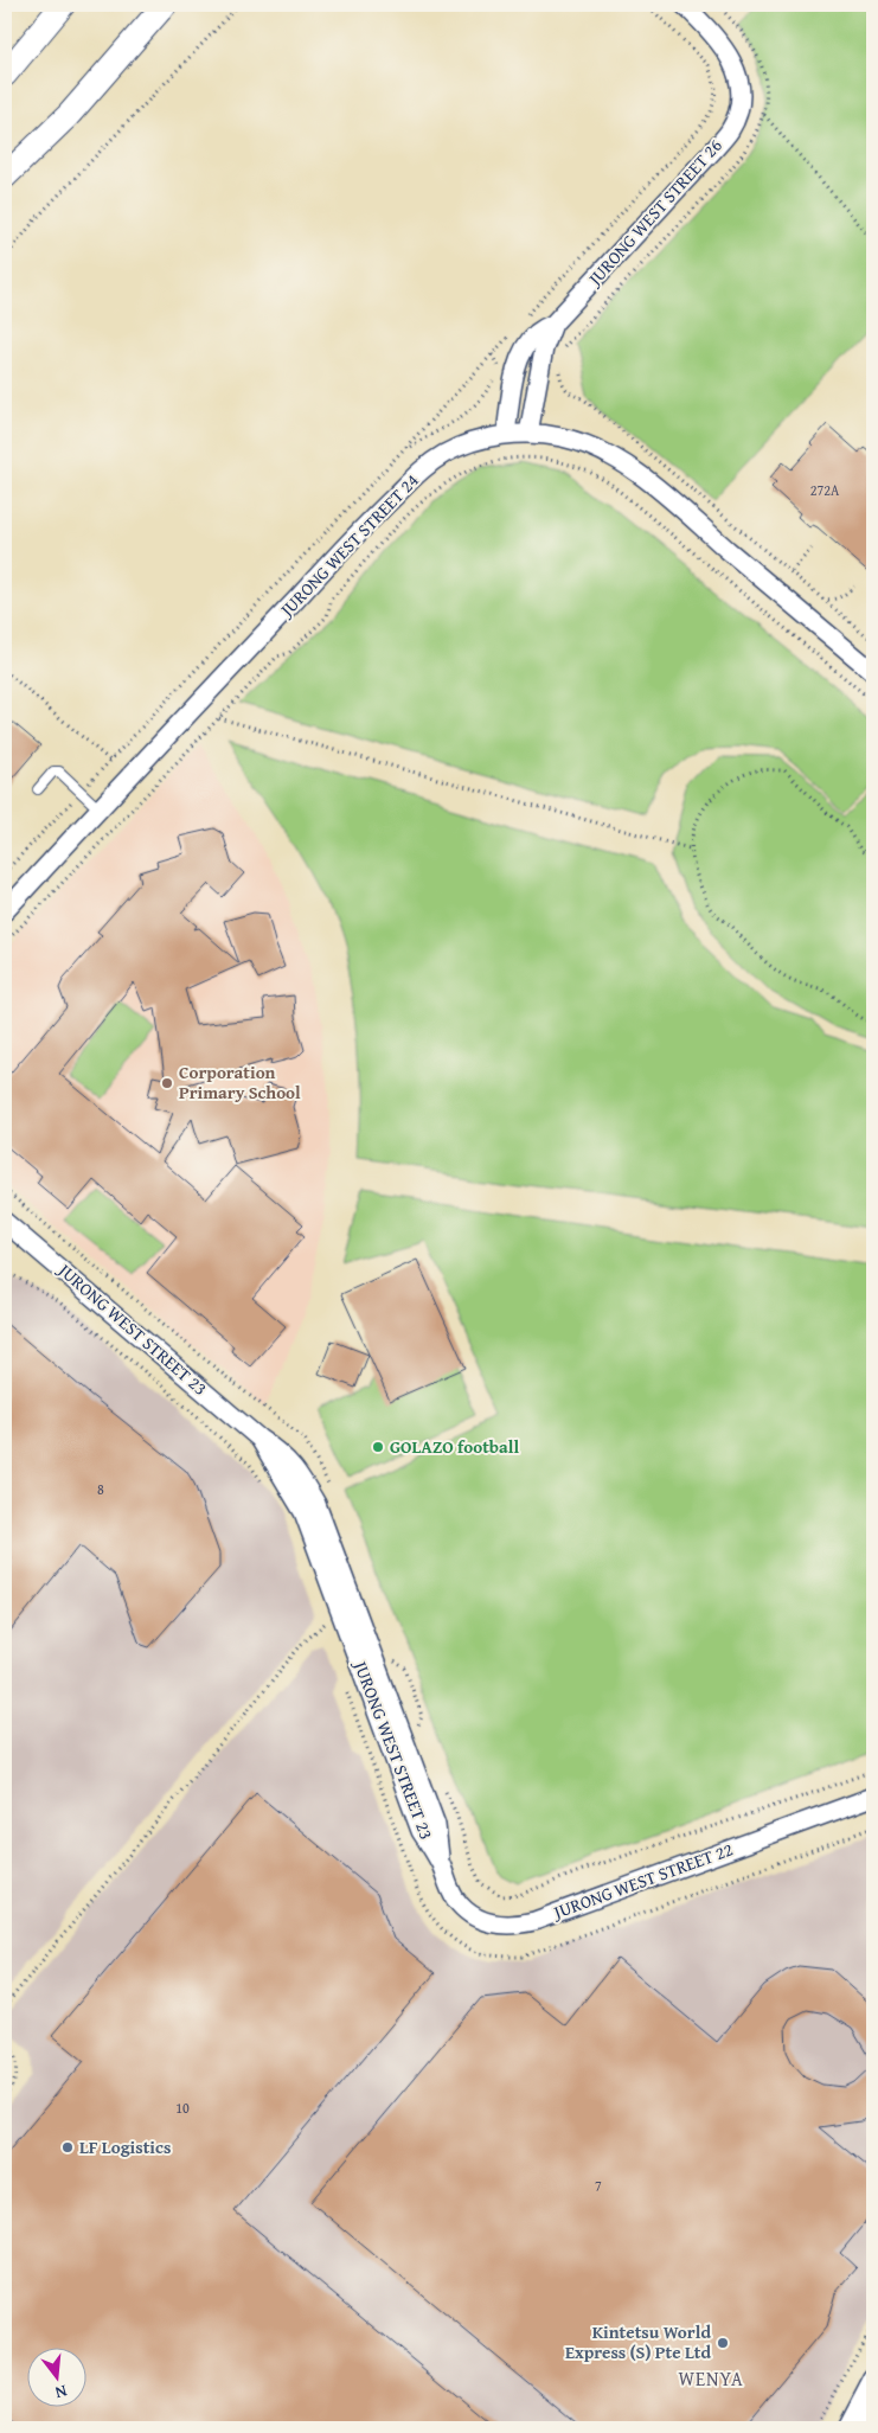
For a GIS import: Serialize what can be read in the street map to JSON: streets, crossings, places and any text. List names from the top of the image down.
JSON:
{
  "streets": {
    "street": [
      "JURONG WEST STREET 26",
      "JURONG WEST STREET 24",
      "JURONG WEST STREET 23",
      "JURONG WEST STREET 22"
    ]
  },
  "crossings": [
    ["JURONG WEST STREET 26", "JURONG WEST STREET 24"],
    ["JURONG WEST STREET 23", "JURONG WEST STREET 22"]
  ],
  "districts": ["WENYA"],
  "places": [
    "Corporation Primary School",
    "GOLAZO football",
    "LF Logistics",
    "Kintetsu World Express (S) Pte Ltd"
  ],
  "house_numbers": [
    "272A",
    "8",
    "10",
    "7"
  ],
  "north": "bottom"
}
